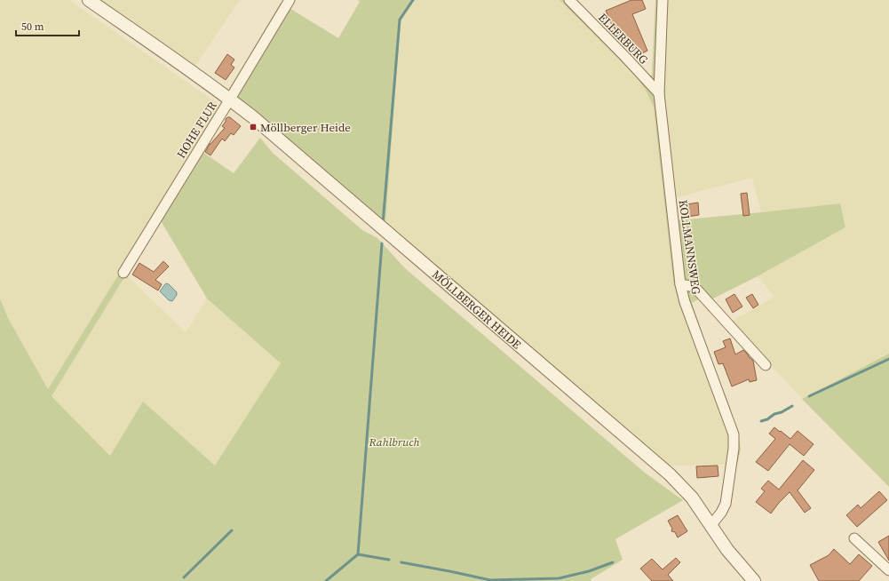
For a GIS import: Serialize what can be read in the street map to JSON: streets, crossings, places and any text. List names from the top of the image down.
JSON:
{
  "streets": {
    "street": [
      "ELLERBURG",
      "HOHE FLUR",
      "KOLLMANNSWEG",
      "MÖLLBERGER HEIDE"
    ]
  },
  "crossings": [
    ["ELLERBURG", "KOLLMANNSWEG"],
    ["HOHE FLUR", "MÖLLBERGER HEIDE"],
    ["KOLLMANNSWEG", "MÖLLBERGER HEIDE"]
  ],
  "parks": ["Rahlbruch"],
  "places": {
    "transit": ["Möllberger Heide"]
  },
  "scale_bar": "50 m"
}
